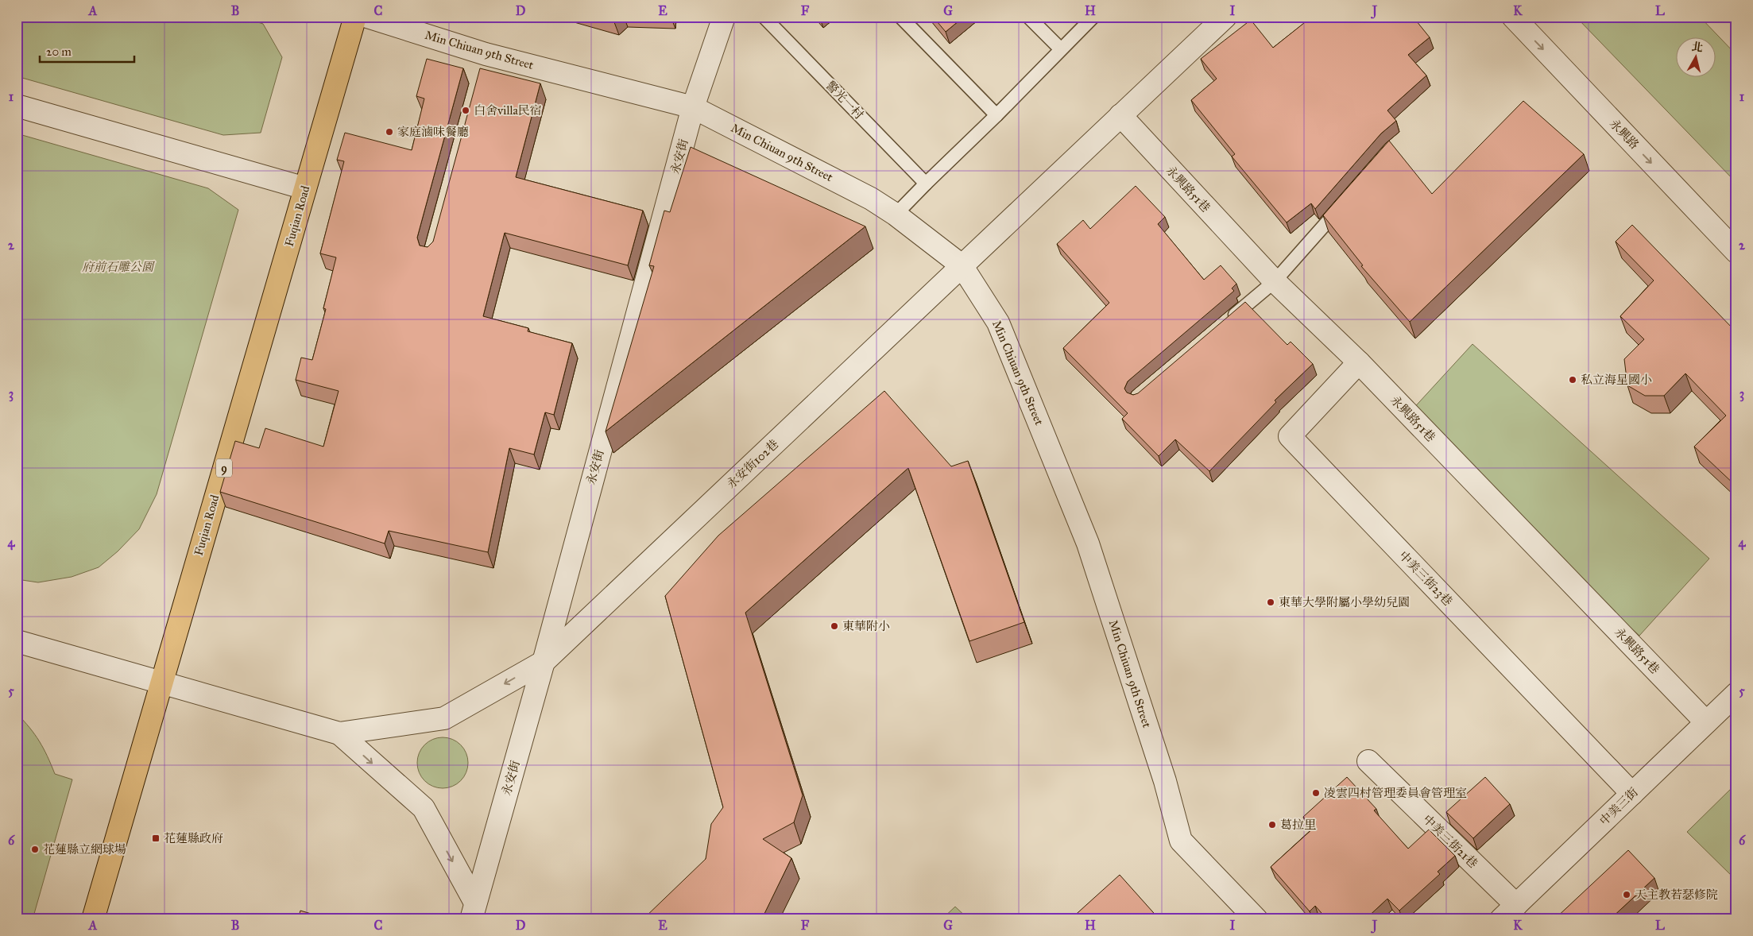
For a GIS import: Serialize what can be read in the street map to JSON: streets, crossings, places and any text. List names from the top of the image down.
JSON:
{
  "streets": {
    "main road": ["Fuqian Road", "9"],
    "street": [
      "Min Chiuan 9th Street",
      "永興路",
      "永安街",
      "永興路51巷",
      "永安街102巷",
      "中美三街23巷",
      "中美三街",
      "中美三街21巷"
    ],
    "lane": ["警光一村"]
  },
  "crossings": [
    ["Min Chiuan 9th Street", "永安街"],
    ["Min Chiuan 9th Street", "永安街102巷"],
    ["永安街", "永安街102巷"],
    ["永興路51巷", "中美三街23巷"],
    ["永興路51巷", "中美三街"],
    ["中美三街23巷", "中美三街"],
    ["中美三街", "中美三街21巷"]
  ],
  "one_way": ["永興路"],
  "parks": ["府前石雕公園"],
  "places": {
    "other": [
      "白舍villa民宿",
      "家庭滷味餐廳",
      "私立海星國小",
      "東華大學附屬小學幼兒園",
      "東華附小",
      "凌雲四村管理委員會管理室",
      "葛拉里",
      "花蓮縣立網球場",
      "天主教若瑟修院"
    ],
    "transit": ["花蓮縣政府"]
  },
  "scale_bar": "20 m",
  "north": "top",
  "grid": {
    "columns": [
      "A",
      "B",
      "C",
      "D",
      "E",
      "F",
      "G",
      "H",
      "I",
      "J",
      "K",
      "L"
    ],
    "rows": [
      "1",
      "2",
      "3",
      "4",
      "5",
      "6"
    ]
  }
}
